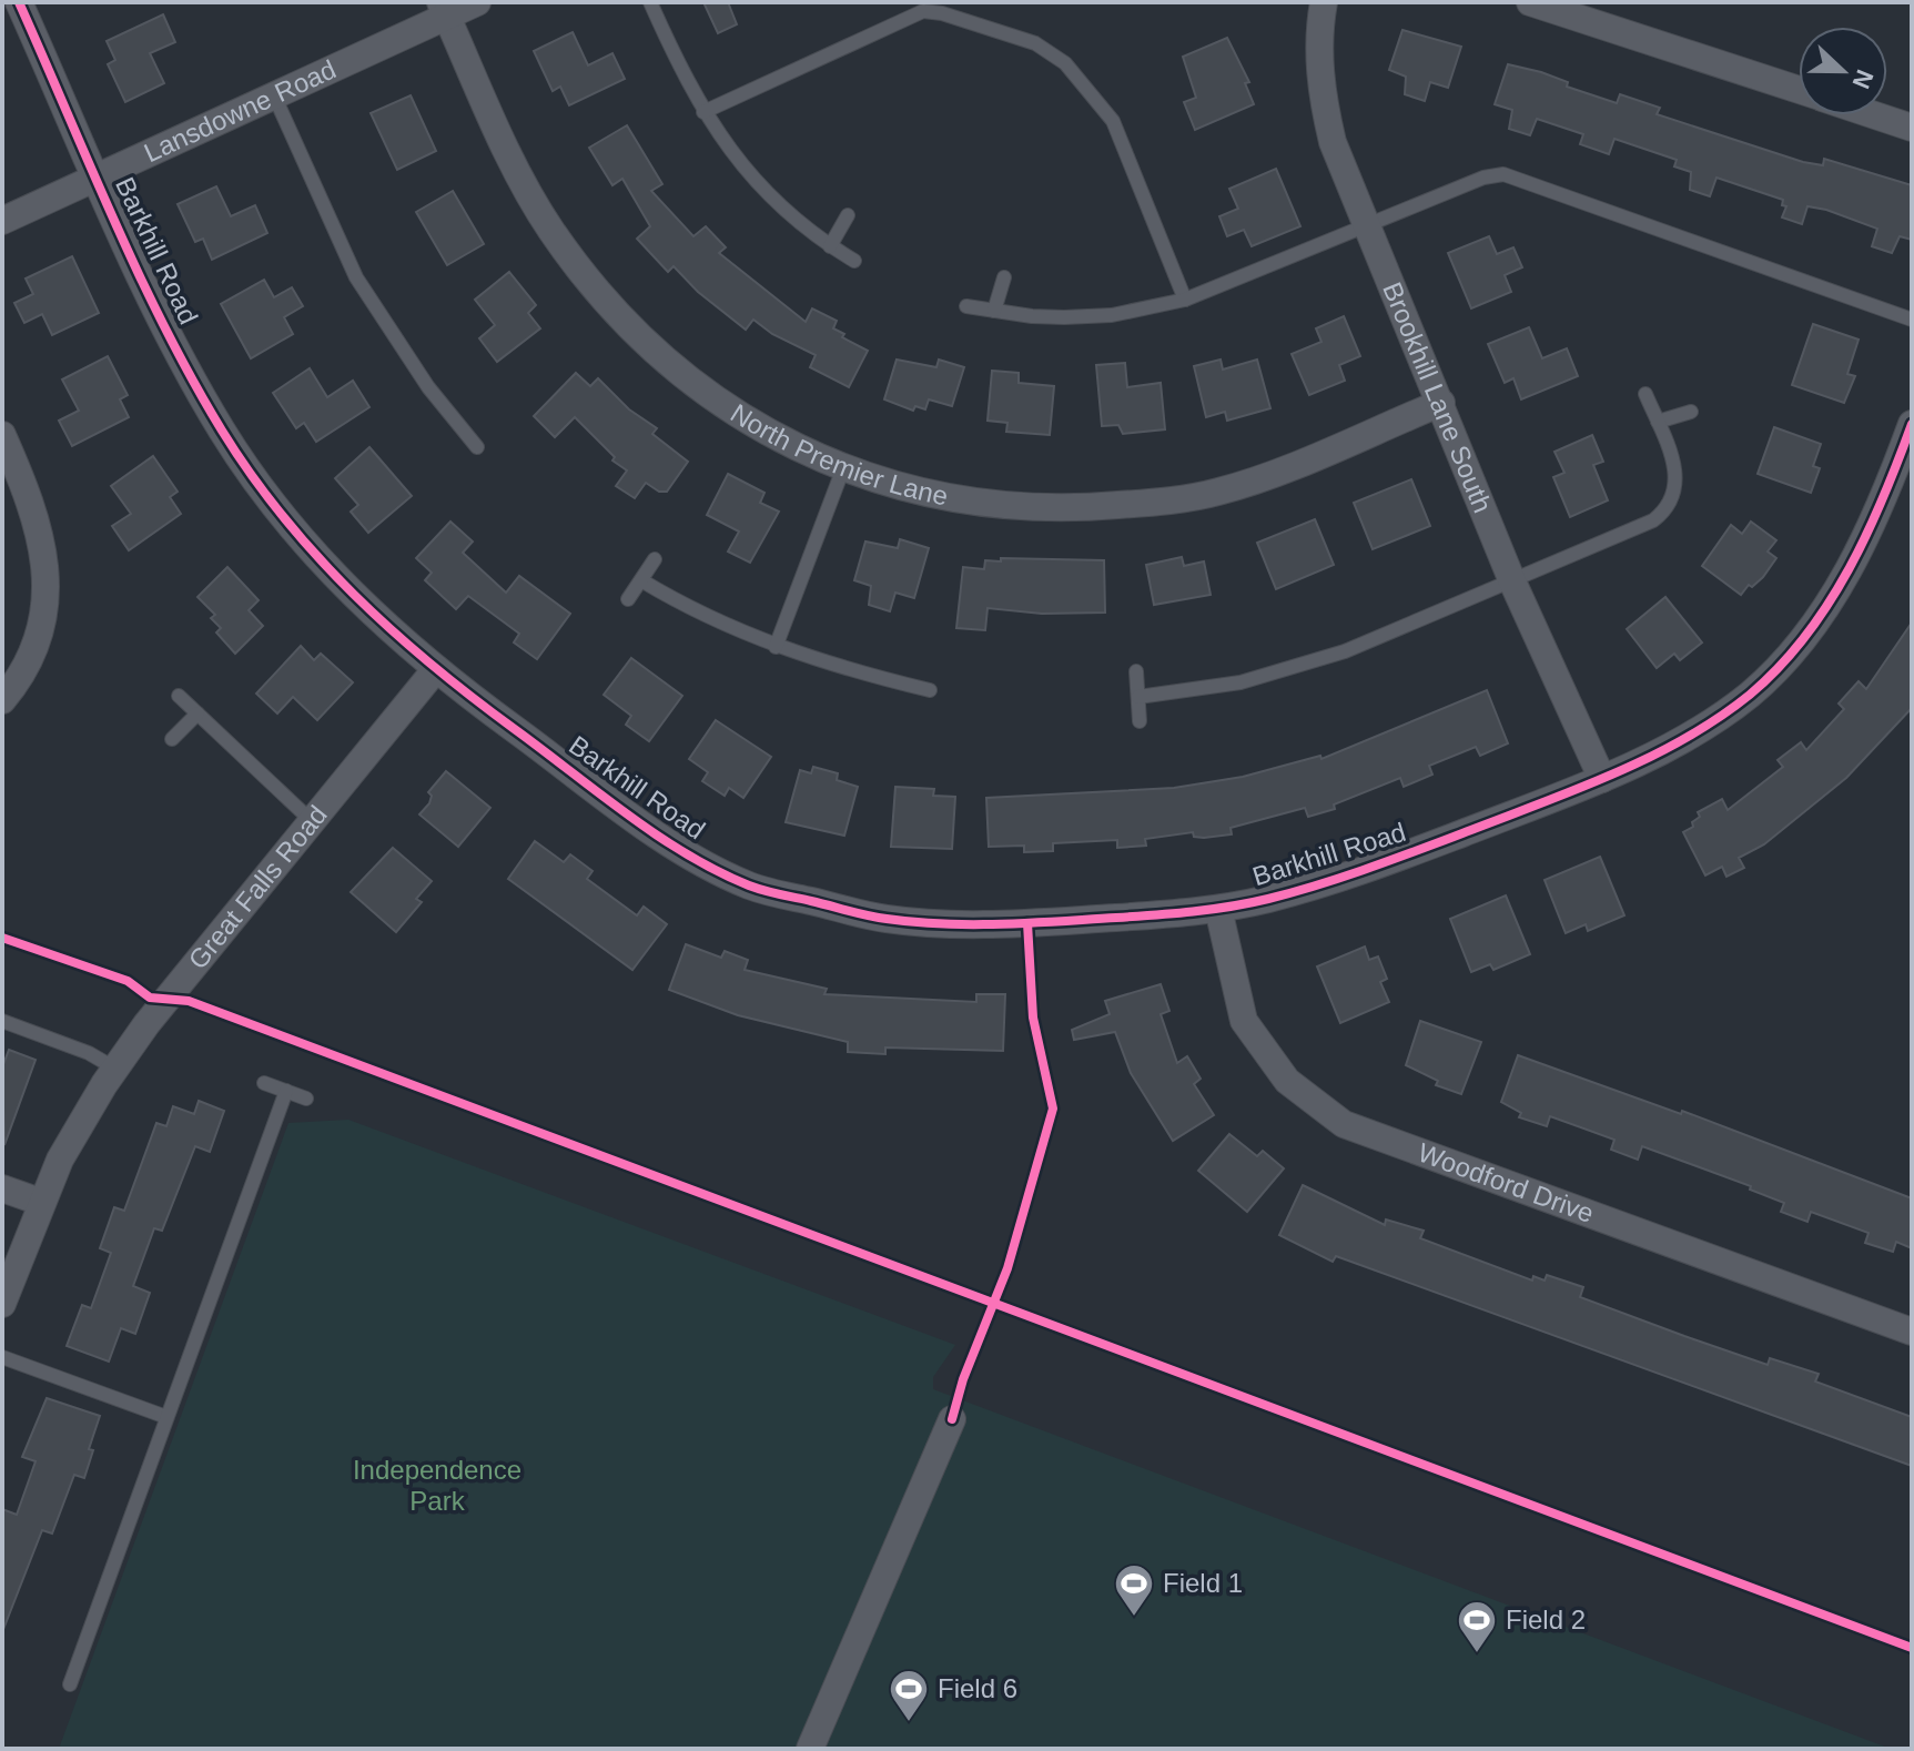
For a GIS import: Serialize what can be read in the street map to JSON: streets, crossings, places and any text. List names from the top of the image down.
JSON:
{
  "streets": {
    "street": [
      "Lansdowne Road",
      "Barkhill Road",
      "Brookhill Lane South",
      "North Premier Lane",
      "Great Falls Road",
      "Woodford Drive"
    ]
  },
  "crossings": [
    ["Lansdowne Road", "Barkhill Road"],
    ["Lansdowne Road", "North Premier Lane"],
    ["Barkhill Road", "Brookhill Lane South"],
    ["Barkhill Road", "Great Falls Road"],
    ["Barkhill Road", "Woodford Drive"],
    ["Brookhill Lane South", "North Premier Lane"]
  ],
  "parks": ["Independence Park"],
  "places": {
    "sports": ["Field 1", "Field 2", "Field 6"]
  },
  "north": "right"
}
